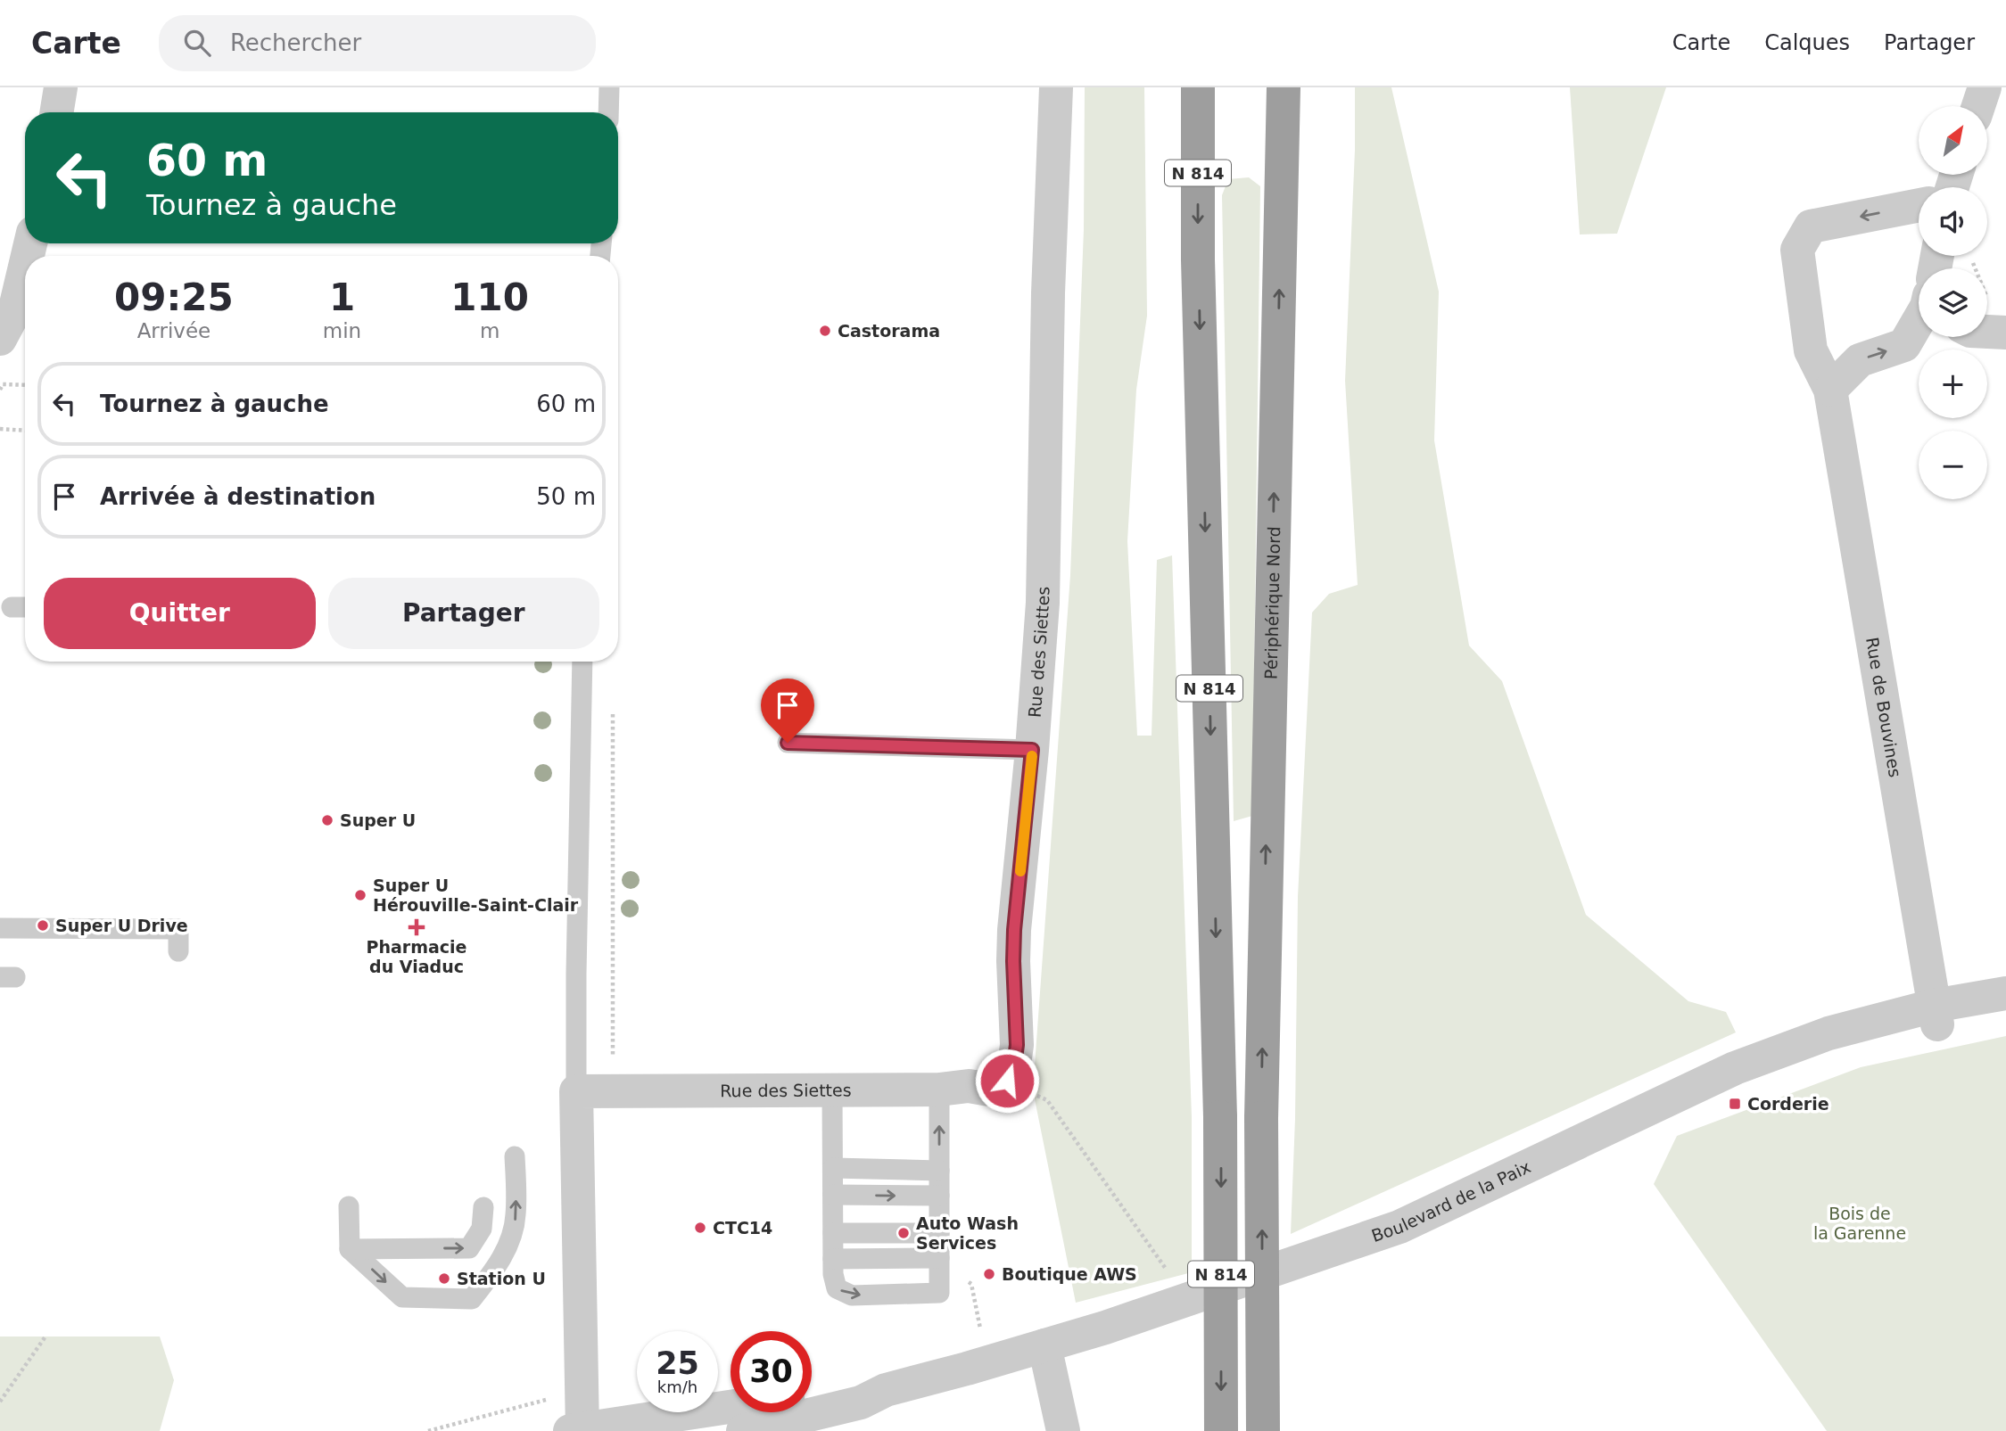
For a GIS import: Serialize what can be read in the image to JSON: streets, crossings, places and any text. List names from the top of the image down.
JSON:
{
  "streets": {
    "highway": ["N 814", "Périphérique Nord"],
    "street": ["Rue des Siettes", "Rue de Bouvines", "Boulevard de la Paix"]
  },
  "crossings": [
    ["Rue de Bouvines", "Boulevard de la Paix"]
  ],
  "parks": ["Bois de la Garenne"],
  "places": {
    "other": [
      "Castorama",
      "Super U",
      "Super U Hérouville-Saint-Clair",
      "Super U Drive",
      "CTC14",
      "Auto Wash Services",
      "Boutique AWS",
      "Station U"
    ],
    "health": ["Pharmacie du Viaduc"],
    "transit": ["Corderie"]
  },
  "north": "top right",
  "page": {
    "header": "Carte",
    "search": "Rechercher",
    "nav": ["Carte", "Calques", "Partager"],
    "map_buttons": ["+", "−"],
    "turn": ["60 m", "Tournez à gauche"],
    "eta": [
      "09:25",
      "Arrivée",
      "1",
      "min",
      "110",
      "m"
    ],
    "list": [
      {
        "name": "Tournez à gauche",
        "value": "60 m"
      },
      {
        "name": "Arrivée à destination",
        "value": "50 m"
      }
    ],
    "buttons": ["Quitter", "Partager"],
    "speed": "25 km/h",
    "limit": "30"
  }
}
